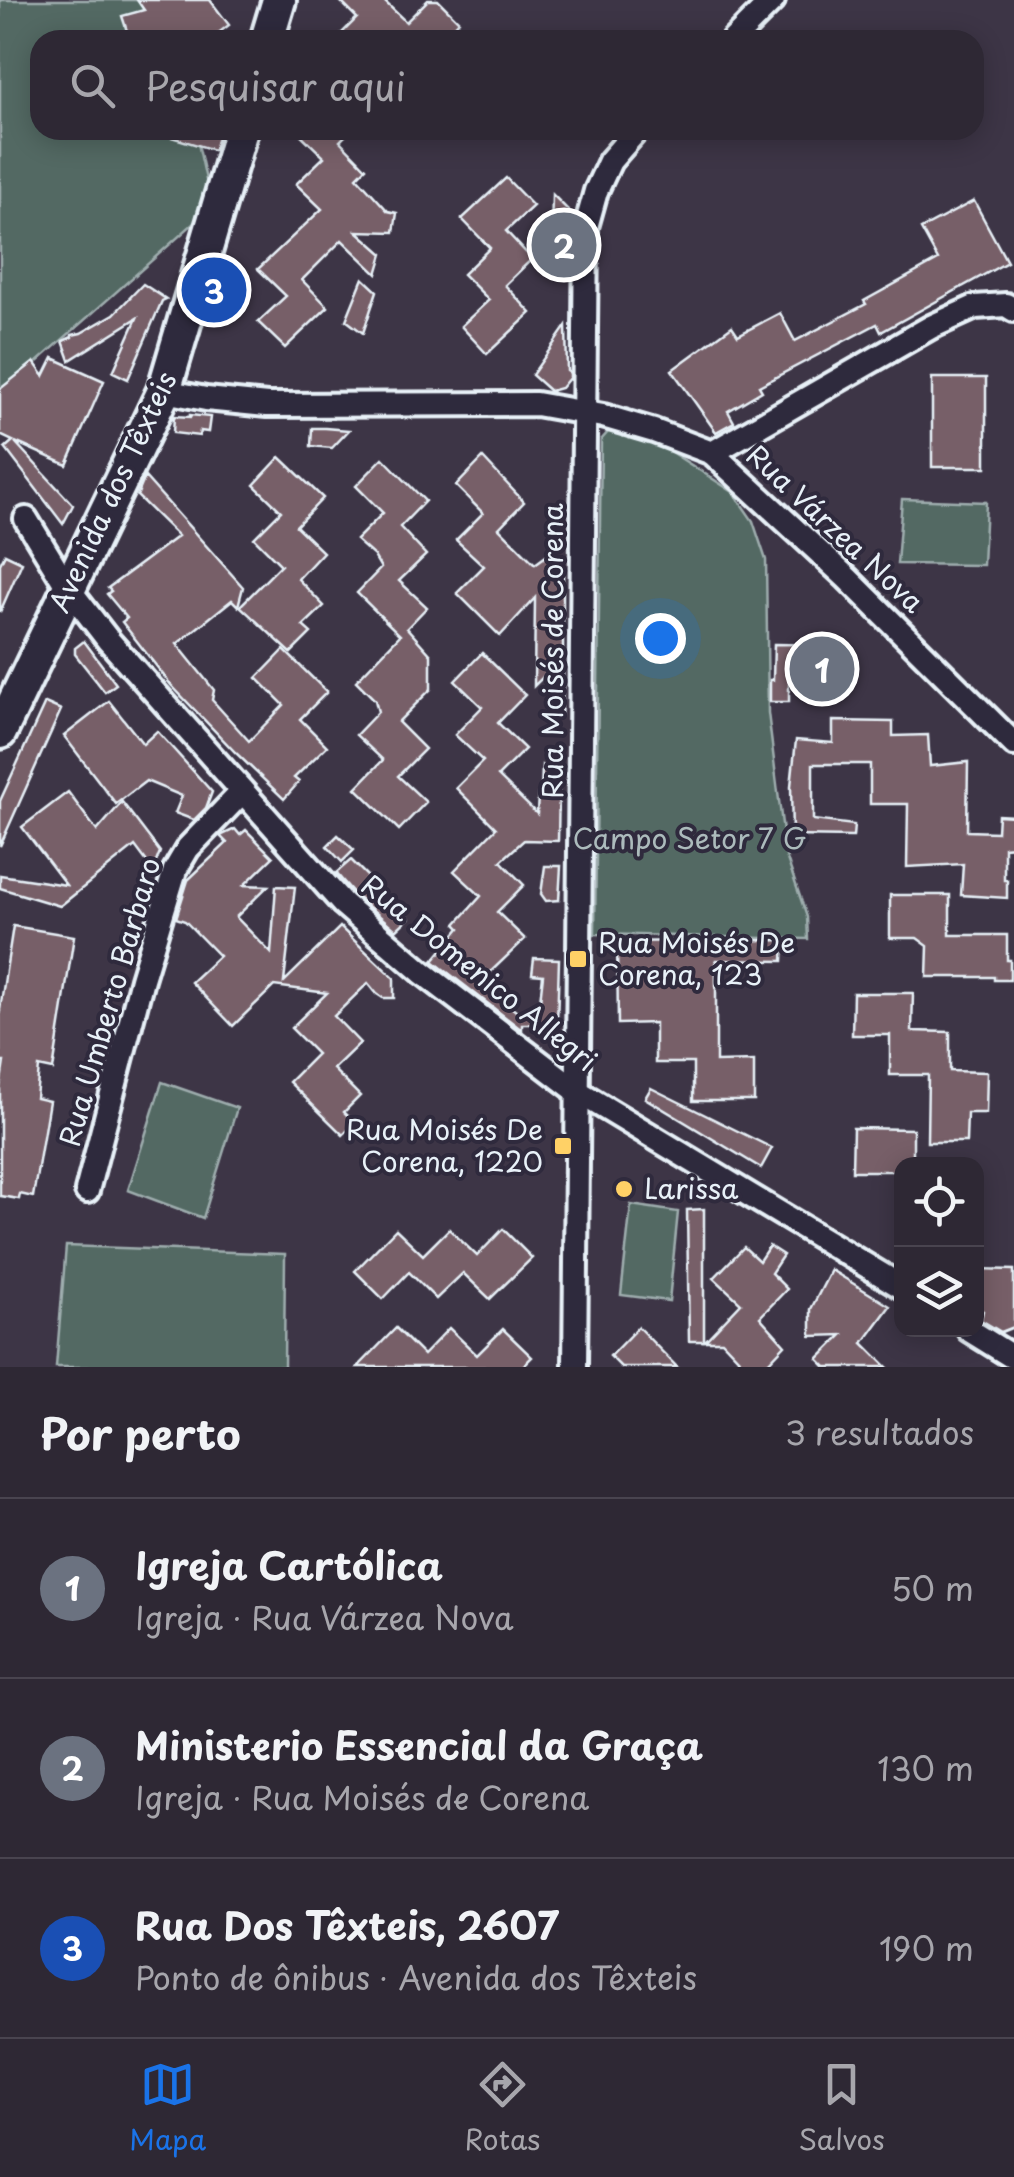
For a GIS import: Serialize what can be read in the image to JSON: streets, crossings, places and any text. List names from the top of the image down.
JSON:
{
  "streets": {
    "street": [
      "Avenida dos Têxteis",
      "Rua Várzea Nova",
      "Rua Moisés de Corena",
      "Rua Domenico Allegri",
      "Rua Umberto Barbaro"
    ]
  },
  "crossings": [
    ["Avenida dos Têxteis", "Rua Várzea Nova"],
    ["Avenida dos Têxteis", "Rua Domenico Allegri"],
    ["Rua Várzea Nova", "Rua Moisés de Corena"],
    ["Rua Moisés de Corena", "Rua Domenico Allegri"],
    ["Rua Domenico Allegri", "Rua Umberto Barbaro"]
  ],
  "parks": ["Campo Setor 7 G"],
  "places": {
    "transit": ["Rua Moisés De Corena, 123", "Rua Moisés De Corena, 1220"],
    "other": ["Larissa"]
  },
  "page": {
    "search": "Pesquisar aqui",
    "pins": ["2", "3", "1"],
    "heading": ["Por perto", "3 resultados"],
    "list": [
      {
        "mark": "1",
        "name": "Igreja Cartólica",
        "note": "Igreja · Rua Várzea Nova",
        "value": "50 m"
      },
      {
        "mark": "2",
        "name": "Ministerio Essencial da Graça",
        "note": "Igreja · Rua Moisés de Corena",
        "value": "130 m"
      },
      {
        "mark": "3",
        "name": "Rua Dos Têxteis, 2607",
        "note": "Ponto de ônibus · Avenida dos Têxteis",
        "value": "190 m"
      }
    ],
    "nav": ["Mapa", "Rotas", "Salvos"]
  }
}
